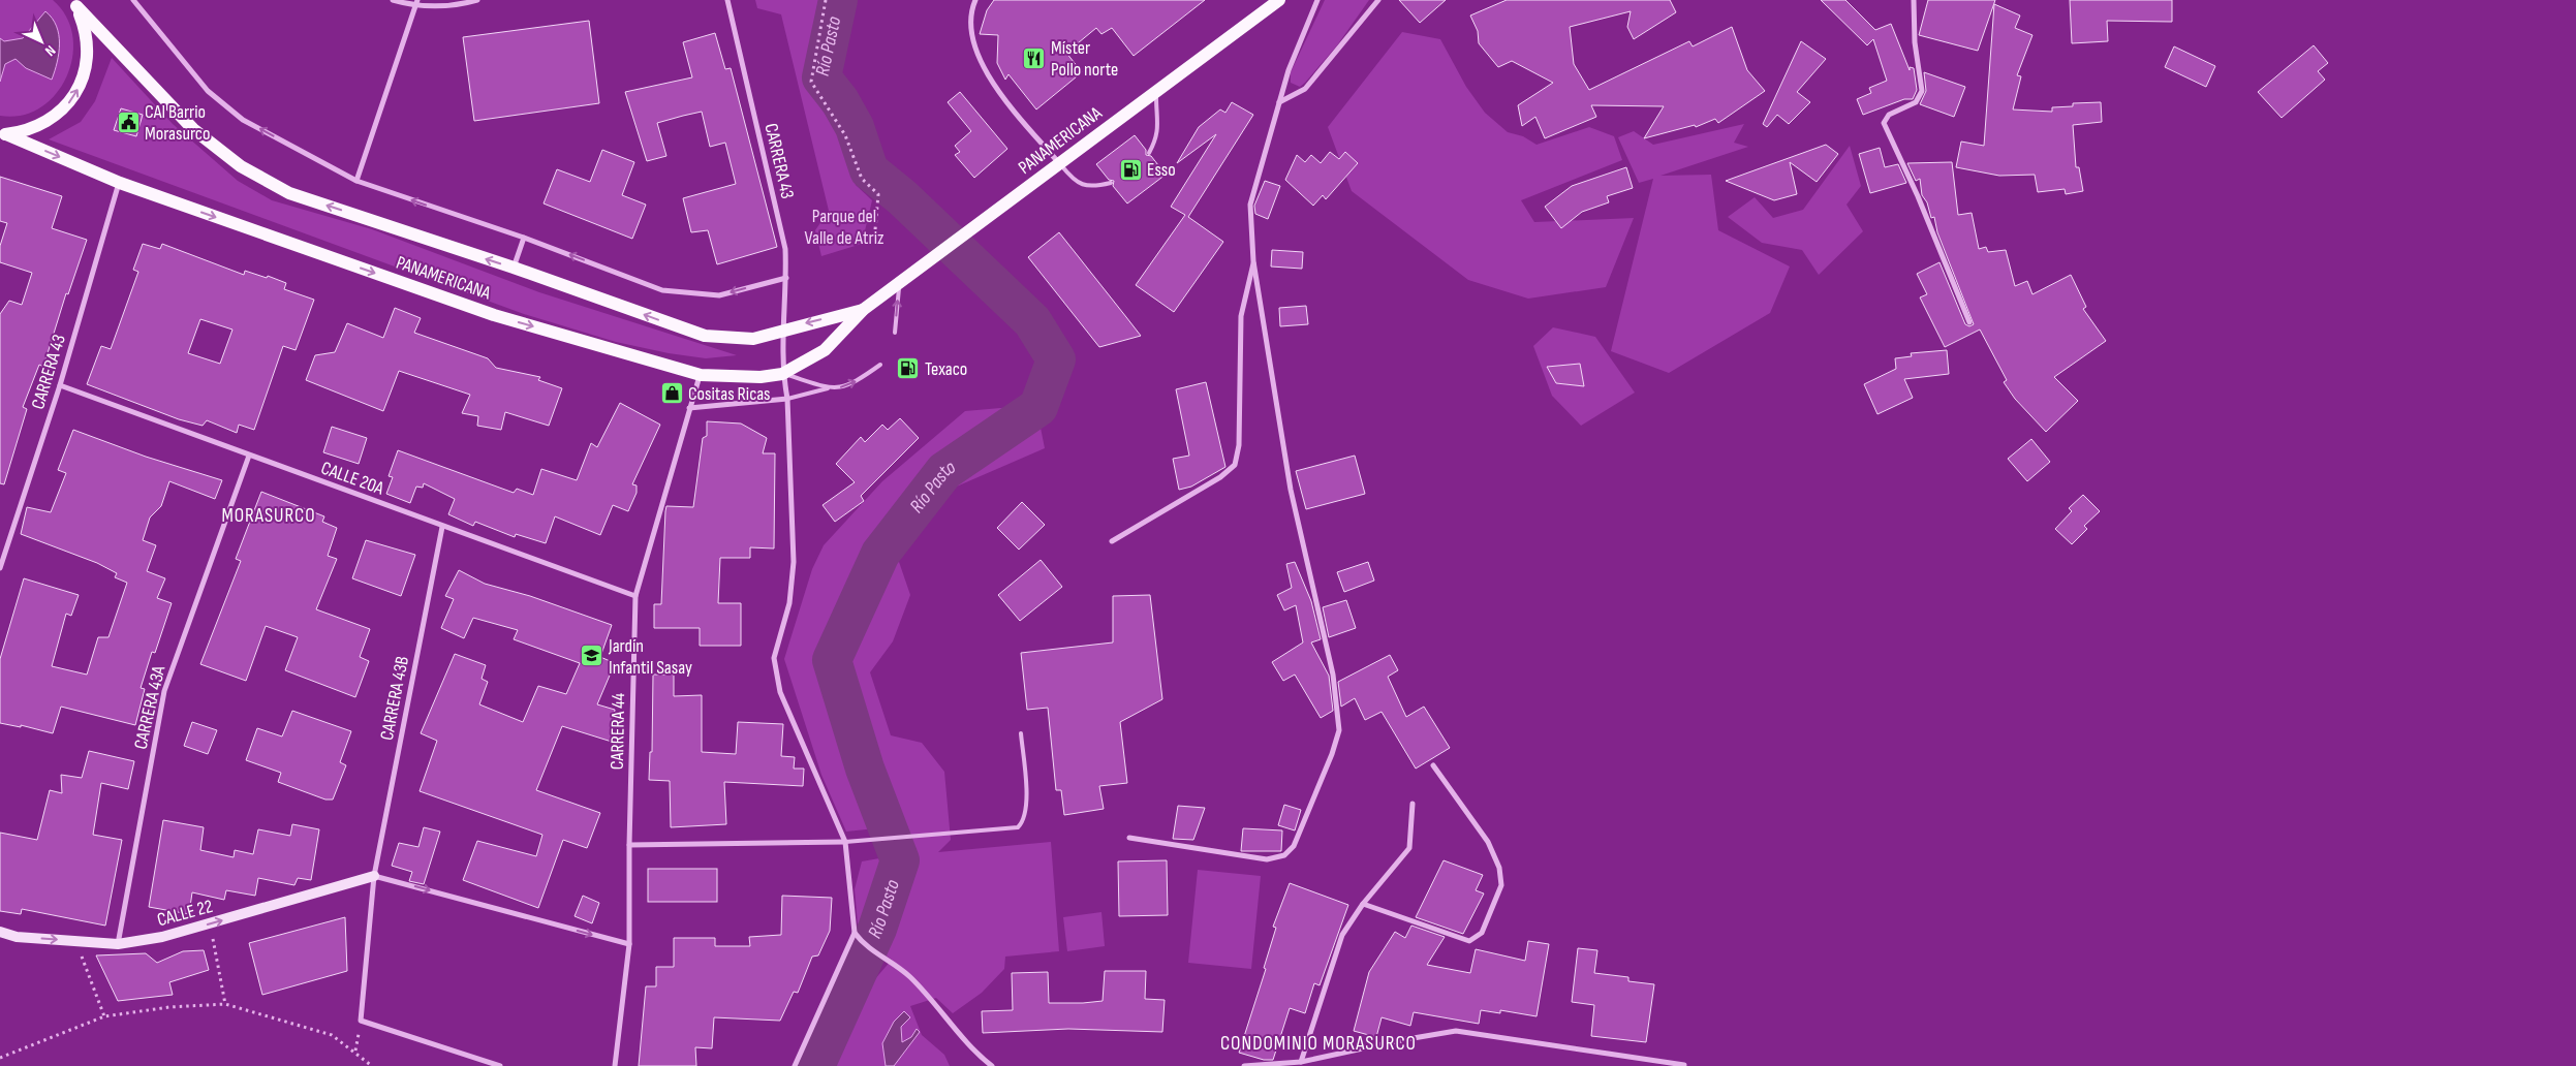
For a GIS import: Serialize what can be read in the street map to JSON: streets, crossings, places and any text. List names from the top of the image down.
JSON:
{
  "streets": {
    "main road": ["PANAMERICANA"],
    "street": [
      "CARRERA 43",
      "CALLE 20A",
      "CARRERA 43B",
      "CARRERA 43A",
      "CARRERA 44",
      "CALLE 22"
    ]
  },
  "crossings": [
    ["PANAMERICANA", "CARRERA 43"],
    ["PANAMERICANA", "CARRERA 44"],
    ["CARRERA 43", "CALLE 20A"],
    ["CALLE 20A", "CARRERA 43B"],
    ["CALLE 20A", "CARRERA 43A"],
    ["CALLE 20A", "CARRERA 44"],
    ["CARRERA 43B", "CALLE 22"],
    ["CARRERA 43A", "CALLE 22"]
  ],
  "one_way": ["CALLE 22"],
  "districts": ["MORASURCO", "CONDOMINIO MORASURCO"],
  "water": ["Río Pasto"],
  "parks": ["Parque del Valle de Atriz"],
  "places": {
    "restaurant": ["Míster Pollo norte"],
    "public building": ["CAI Barrio Morasurco"],
    "fuel station": ["Esso", "Texaco"],
    "shop": ["Cositas Ricas"],
    "school or university": ["Jardín Infantil Sasay"]
  },
  "north": "bottom right"
}
